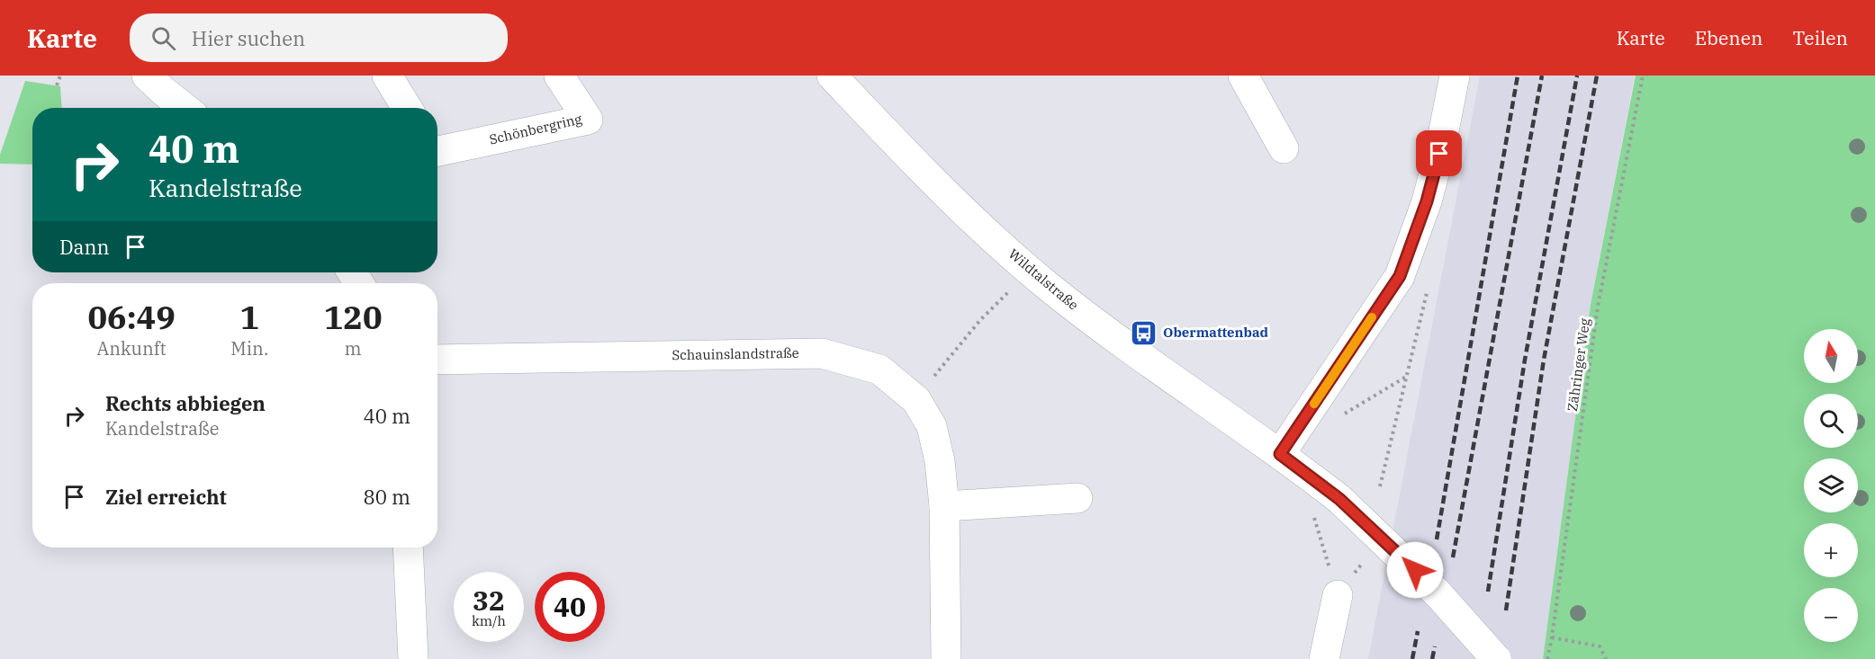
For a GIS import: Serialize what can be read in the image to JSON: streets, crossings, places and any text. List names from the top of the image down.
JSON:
{
  "streets": {
    "street": ["Schönbergring", "Wildtalstraße", "Schauinslandstraße"],
    "path": ["Zähringer Weg"]
  },
  "places": {
    "bus stop": ["Obermattenbad"]
  },
  "north": "top",
  "page": {
    "header": "Karte",
    "search": "Hier suchen",
    "nav": ["Karte", "Ebenen", "Teilen"],
    "turn": ["40 m", "Kandelstraße"],
    "then": "Dann",
    "eta": [
      "06:49",
      "Ankunft",
      "1",
      "Min.",
      "120",
      "m"
    ],
    "map_buttons": ["+", "−"],
    "list": [
      {
        "name": "Rechts abbiegen",
        "note": "Kandelstraße",
        "value": "40 m"
      },
      {
        "name": "Ziel erreicht",
        "value": "80 m"
      }
    ],
    "speed": "32 km/h",
    "limit": "40"
  }
}
